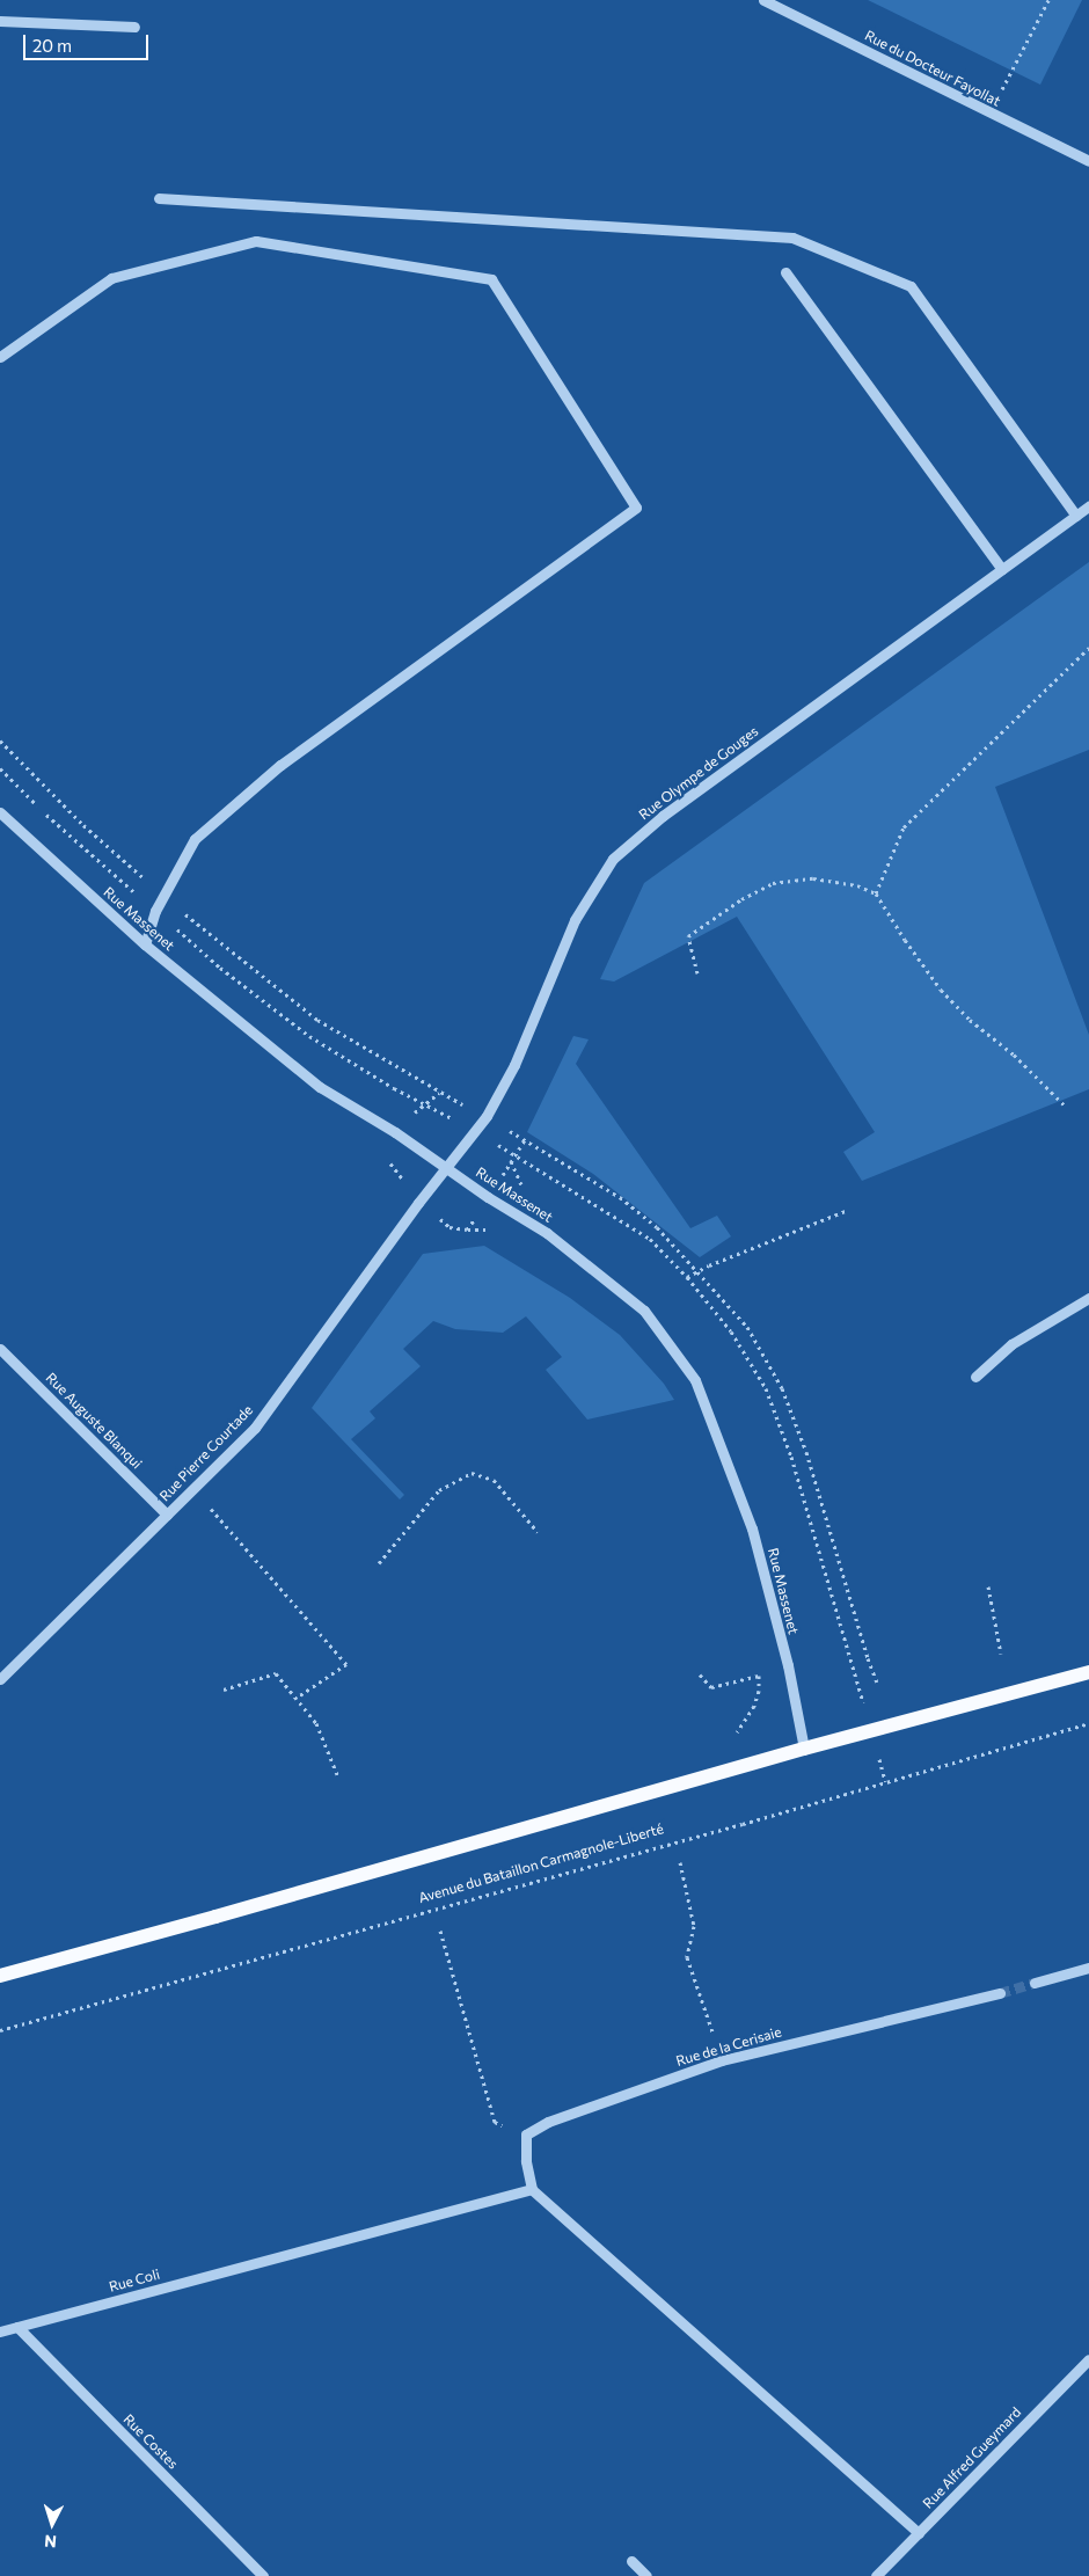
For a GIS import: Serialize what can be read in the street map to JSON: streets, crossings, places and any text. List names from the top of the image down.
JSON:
{
  "streets": {
    "street": [
      "Rue du Docteur Fayollat",
      "Rue Olympe de Gouges",
      "Rue Massenet",
      "Rue Auguste Blanqui",
      "Rue Pierre Courtade",
      "Rue de la Cerisaie",
      "Rue Coli",
      "Rue Costes",
      "Rue Alfred Gueymard"
    ],
    "path": ["Avenue du Bataillon Carmagnole-Liberté"]
  },
  "crossings": [
    ["Rue Olympe de Gouges", "Rue Massenet"],
    ["Rue Olympe de Gouges", "Rue Pierre Courtade"],
    ["Rue Massenet", "Rue Pierre Courtade"],
    ["Rue Auguste Blanqui", "Rue Pierre Courtade"],
    ["Rue Coli", "Rue Costes"]
  ],
  "scale_bar": "20 m",
  "north": "bottom"
}
